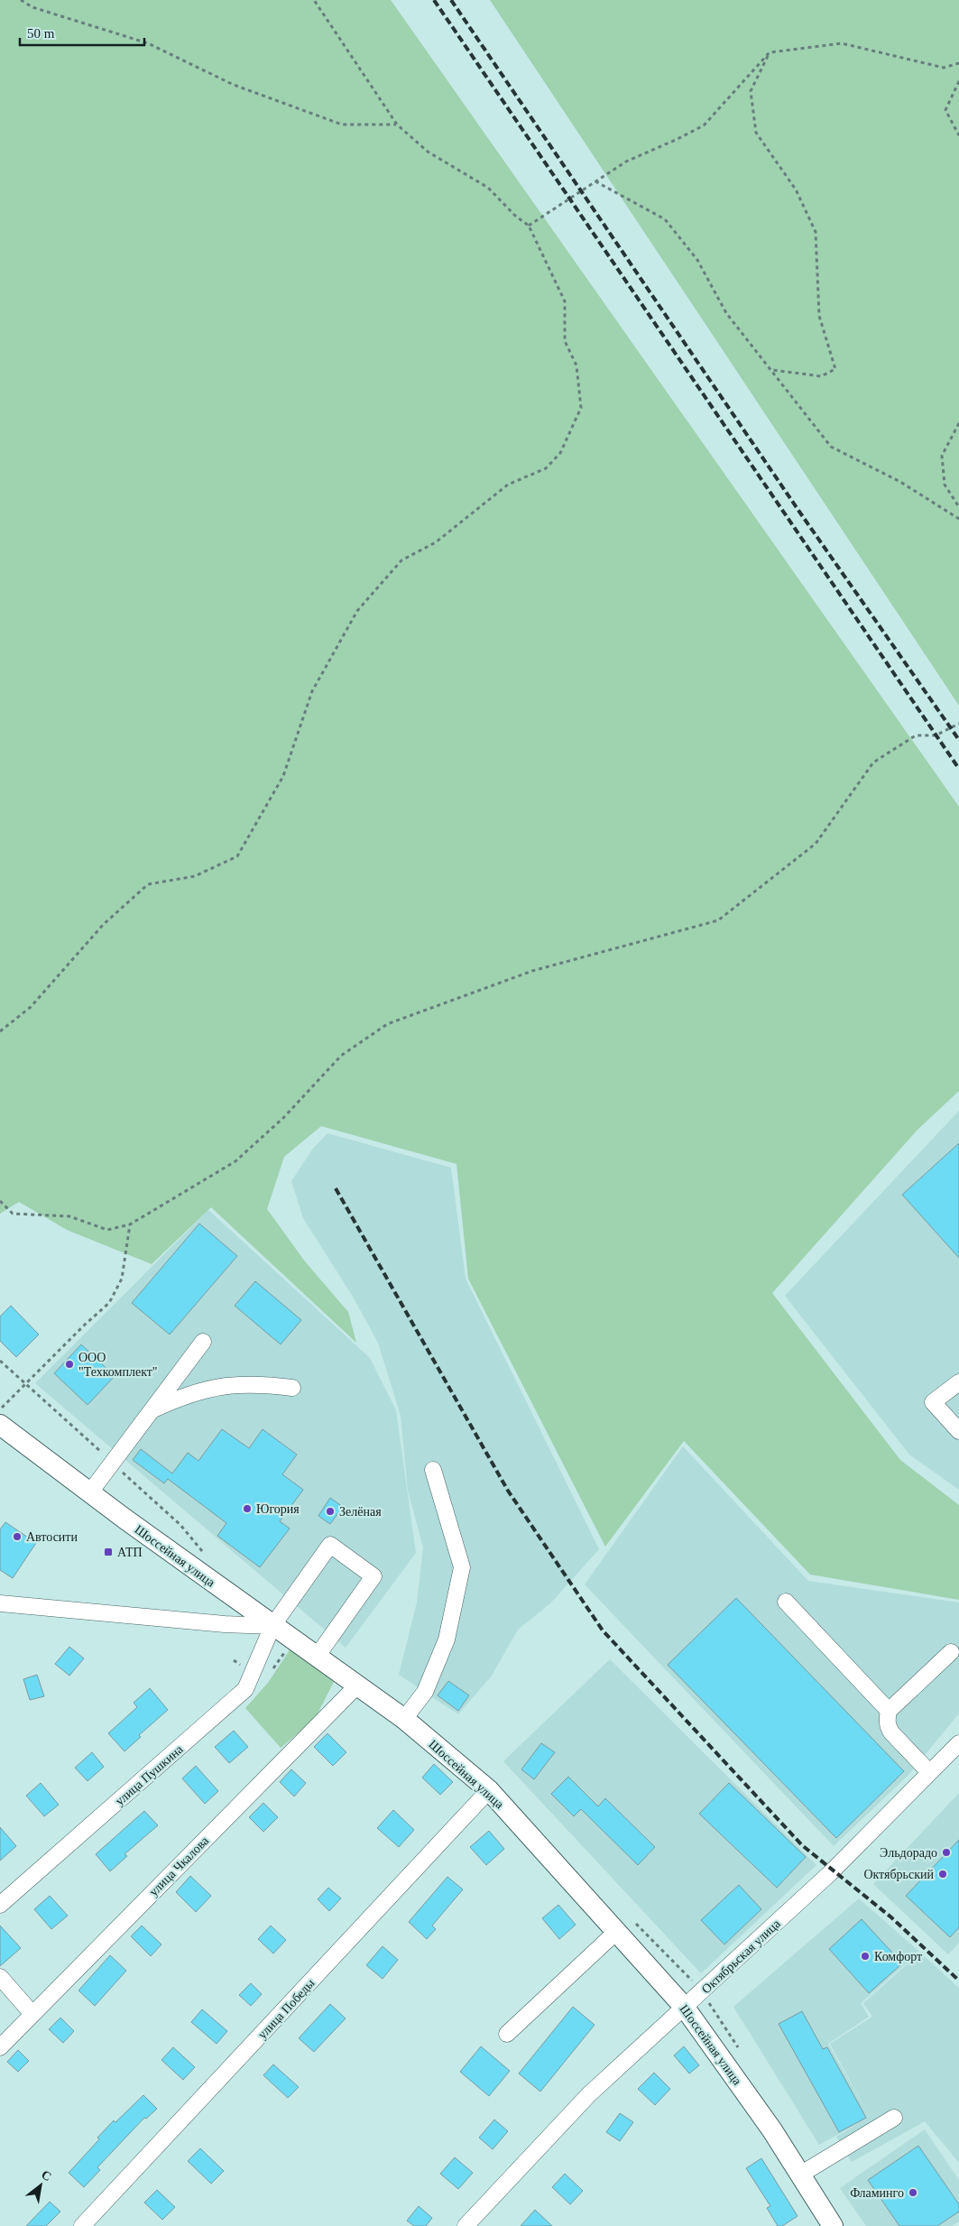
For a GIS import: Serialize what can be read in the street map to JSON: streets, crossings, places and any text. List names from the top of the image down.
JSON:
{
  "streets": {
    "main road": ["Шоссейная улица"],
    "street": [
      "улица Пушкина",
      "улица Чкалова",
      "Октябрьская улица",
      "улица Победы"
    ]
  },
  "crossings": [
    ["Шоссейная улица", "улица Пушкина"],
    ["Шоссейная улица", "улица Чкалова"],
    ["Шоссейная улица", "Октябрьская улица"],
    ["Шоссейная улица", "улица Победы"]
  ],
  "places": {
    "other": [
      "ООО \"Техкомплект\"",
      "Югория",
      "Зелёная",
      "Автосити",
      "Эльдорадо",
      "Октябрьский",
      "Комфорт",
      "Фламинго"
    ],
    "transit": ["АТП"]
  },
  "scale_bar": "50 m",
  "north": "top right"
}
